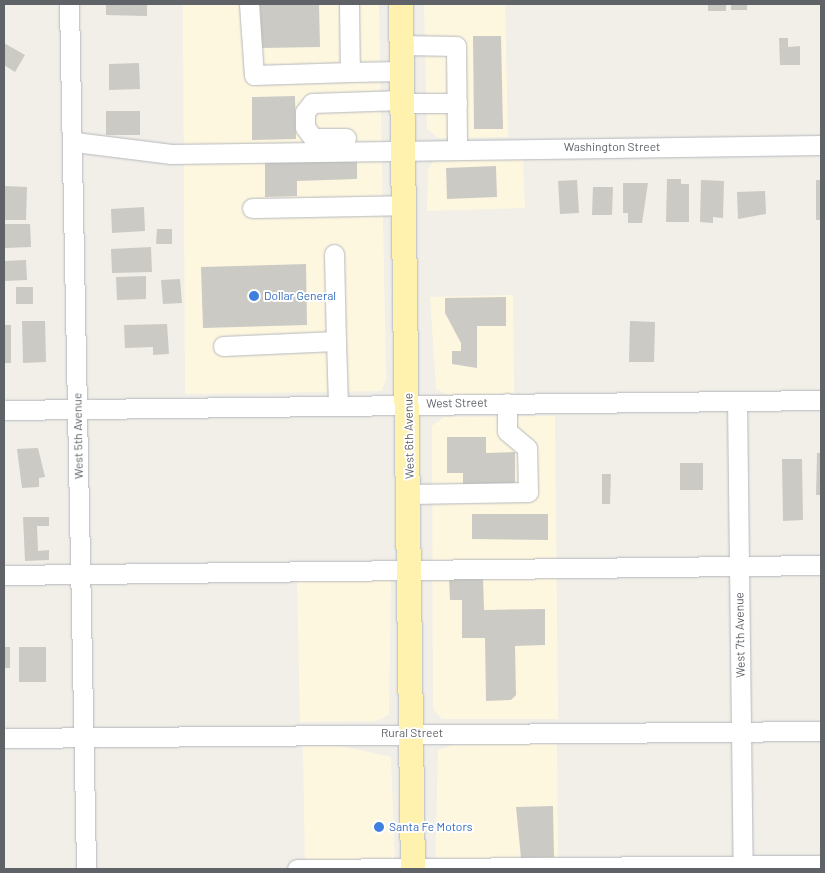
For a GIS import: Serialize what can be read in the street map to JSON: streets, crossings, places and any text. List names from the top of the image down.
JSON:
{
  "streets": {
    "main road": ["West 6th Avenue"],
    "street": [
      "Washington Street",
      "West Street",
      "West 5th Avenue",
      "West 7th Avenue",
      "Rural Street"
    ]
  },
  "crossings": [
    ["Washington Street", "West 6th Avenue"],
    ["West Street", "West 5th Avenue"],
    ["West Street", "West 6th Avenue"],
    ["West Street", "West 7th Avenue"],
    ["West 5th Avenue", "Rural Street"],
    ["West 6th Avenue", "Rural Street"],
    ["West 7th Avenue", "Rural Street"]
  ],
  "places": ["Dollar General", "Santa Fe Motors"]
}
